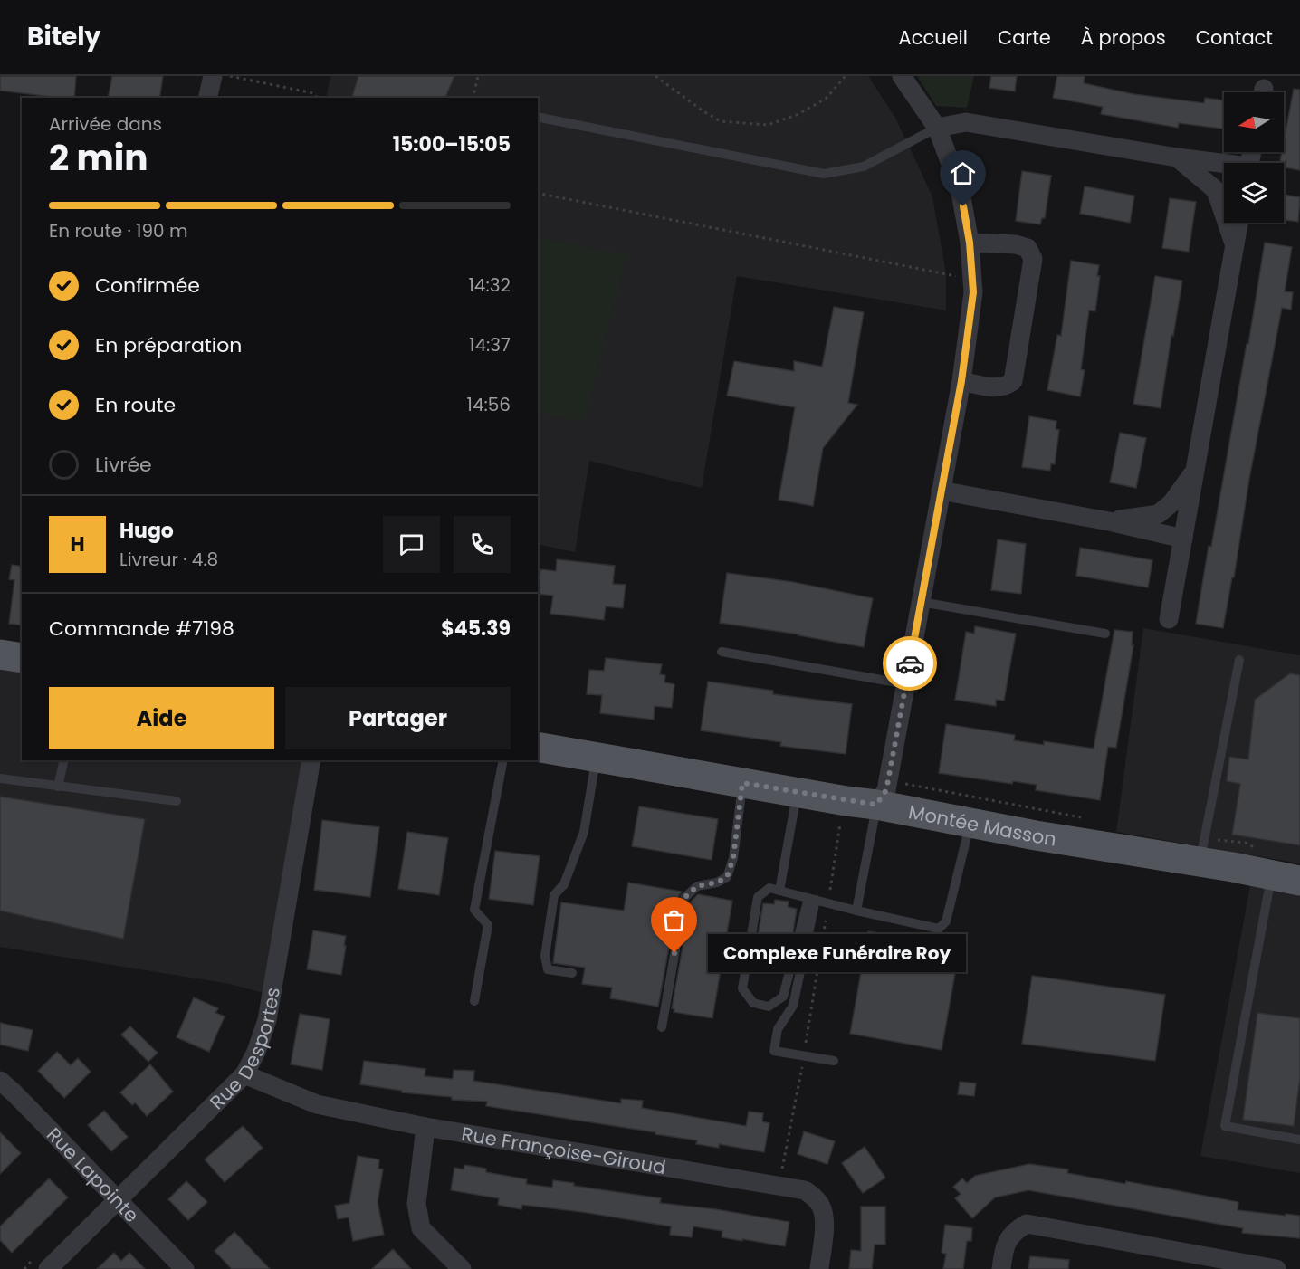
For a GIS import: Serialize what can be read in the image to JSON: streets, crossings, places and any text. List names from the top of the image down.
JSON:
{
  "streets": {
    "main road": ["Montée Masson"],
    "street": ["Rue Desportes", "Rue Françoise-Giroud", "Rue Lapointe"]
  },
  "crossings": [
    ["Rue Desportes", "Rue Françoise-Giroud"],
    ["Rue Desportes", "Rue Lapointe"]
  ],
  "places": ["Complexe Funéraire Roy"],
  "north": "left",
  "page": {
    "header": "Bitely",
    "nav": [
      "Accueil",
      "Carte",
      "À propos",
      "Contact"
    ],
    "heading": ["2 min", "Arrivée dans", "15:00–15:05"],
    "panel": [
      "Hugo",
      "Livreur · 4.8",
      "Commande #7198",
      "$45.39"
    ],
    "bar": "En route · 190 m",
    "list": [
      ["Confirmée", "14:32"],
      ["En préparation", "14:37"],
      ["En route", "14:56"],
      "Livrée"
    ],
    "round": "H",
    "buttons": ["Aide", "Partager"],
    "bubble": "Complexe Funéraire Roy"
  }
}
